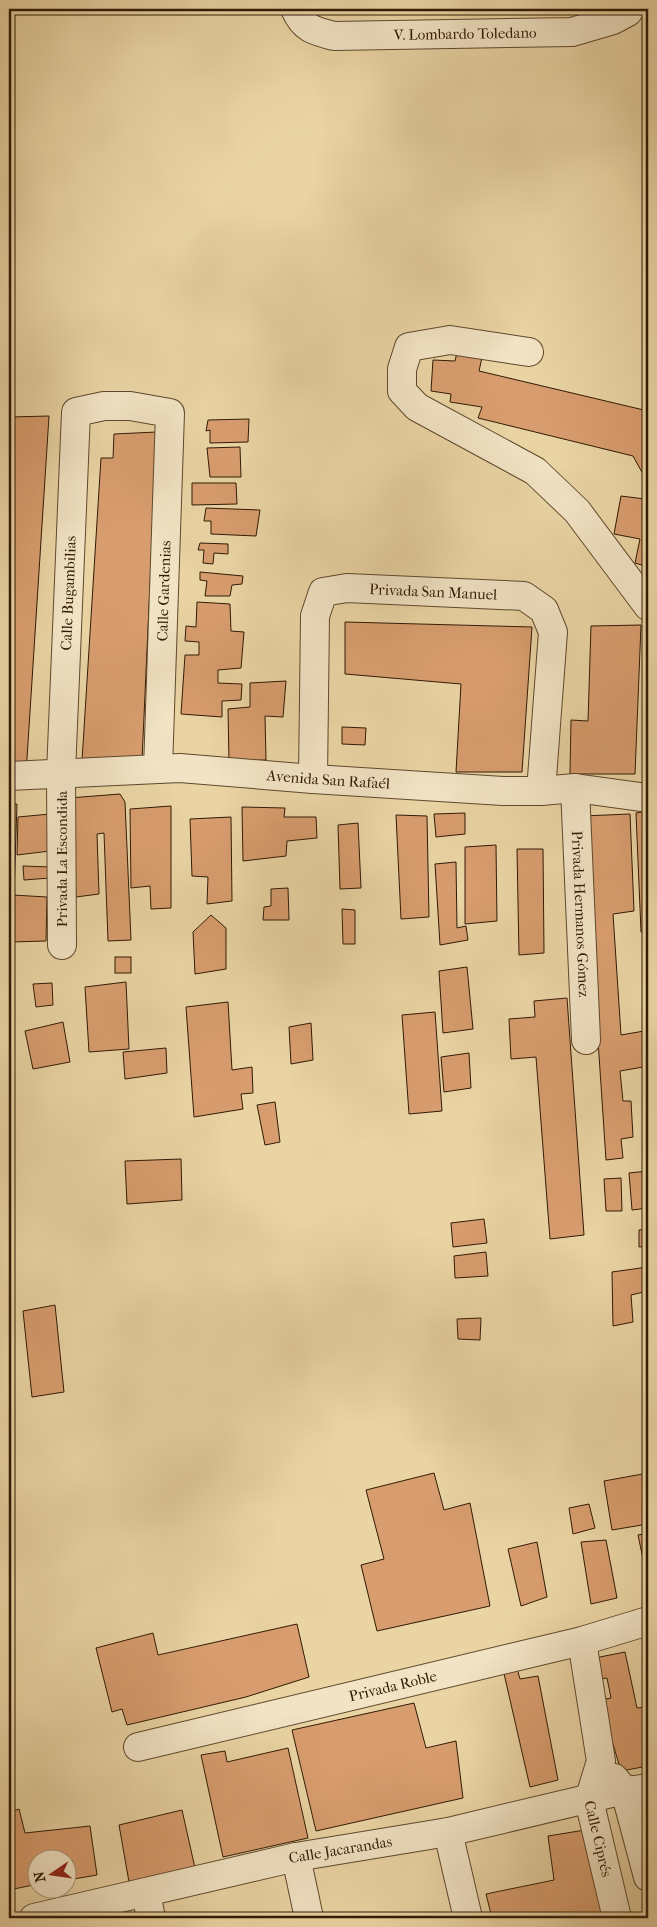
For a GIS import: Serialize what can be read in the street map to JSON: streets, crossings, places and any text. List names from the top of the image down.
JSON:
{
  "streets": {
    "street": [
      "V. Lombardo Toledano",
      "Calle Gardenias",
      "Privada San Manuel",
      "Calle Bugambilias",
      "Avenida San Rafaél",
      "Privada La Escondida",
      "Privada Hermanos Gómez",
      "Privada Roble",
      "Calle Ciprés",
      "Calle Jacarandas"
    ]
  },
  "crossings": [
    ["Calle Gardenias", "Calle Bugambilias"],
    ["Calle Gardenias", "Avenida San Rafaél"],
    ["Privada San Manuel", "Avenida San Rafaél"],
    ["Calle Bugambilias", "Avenida San Rafaél"],
    ["Calle Bugambilias", "Privada La Escondida"],
    ["Avenida San Rafaél", "Privada La Escondida"],
    ["Avenida San Rafaél", "Privada Hermanos Gómez"],
    ["Privada Roble", "Calle Ciprés"],
    ["Calle Ciprés", "Calle Jacarandas"]
  ],
  "north": "left"
}
